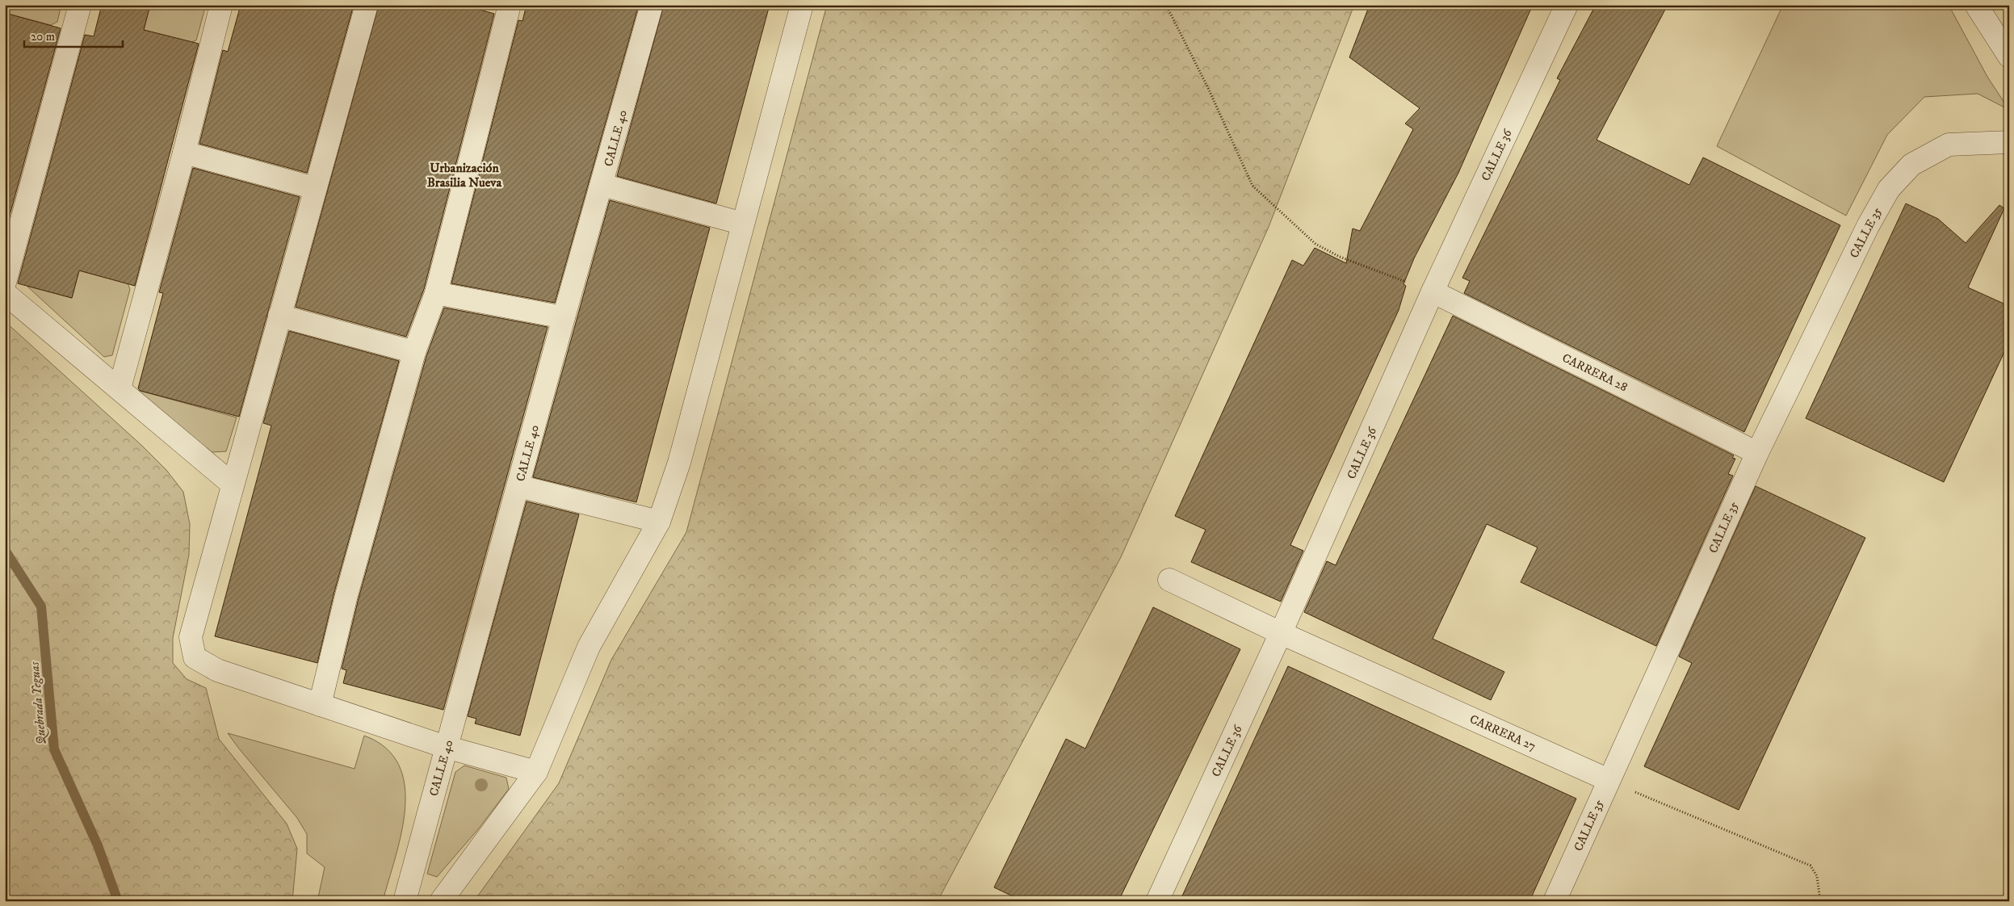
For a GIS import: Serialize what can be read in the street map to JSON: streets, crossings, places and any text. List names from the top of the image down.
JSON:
{
  "streets": {
    "street": [
      "CALLE 40",
      "CALLE 36",
      "CALLE 35",
      "CARRERA 28",
      "CARRERA 27"
    ]
  },
  "crossings": [
    ["CALLE 36", "CARRERA 28"],
    ["CALLE 36", "CARRERA 27"],
    ["CALLE 35", "CARRERA 28"],
    ["CALLE 35", "CARRERA 27"]
  ],
  "districts": ["Urbanización Brasilia Nueva"],
  "water": ["Quebrada Yeguas"],
  "scale_bar": "20 m"
}
